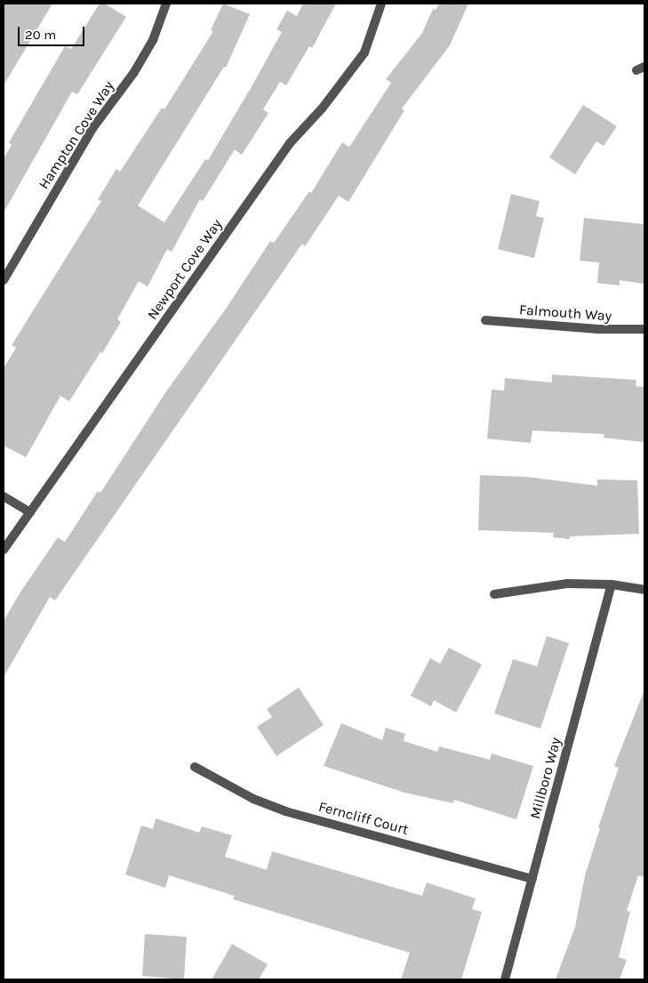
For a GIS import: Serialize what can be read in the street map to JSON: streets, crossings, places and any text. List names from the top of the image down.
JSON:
{
  "streets": {
    "street": [
      "Hampton Cove Way",
      "Newport Cove Way",
      "Falmouth Way",
      "Millboro Way",
      "Ferncliff Court"
    ]
  },
  "crossings": [
    ["Millboro Way", "Ferncliff Court"]
  ],
  "scale_bar": "20 m"
}
